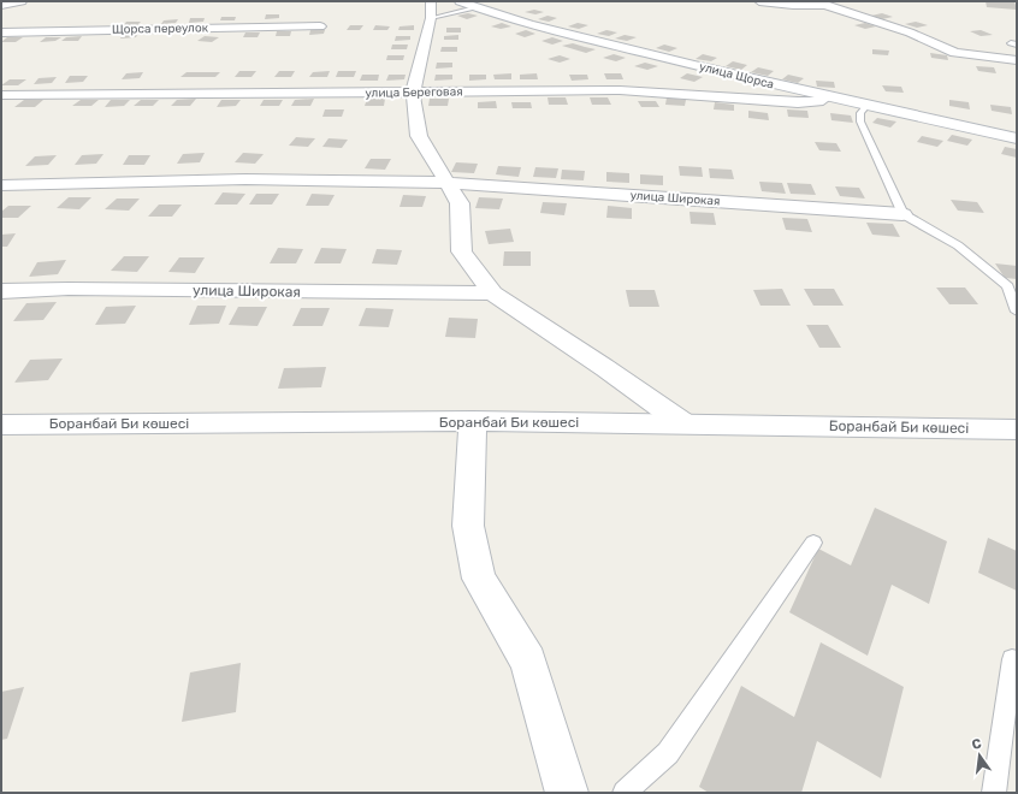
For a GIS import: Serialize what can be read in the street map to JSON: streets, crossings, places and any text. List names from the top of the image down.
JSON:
{
  "streets": {
    "street": [
      "Щорса переулок",
      "улица Щорса",
      "улица Береговая",
      "улица Широкая",
      "Боранбай Би көшесі"
    ]
  },
  "crossings": [
    ["улица Щорса", "улица Береговая"]
  ],
  "north": "top"
}
